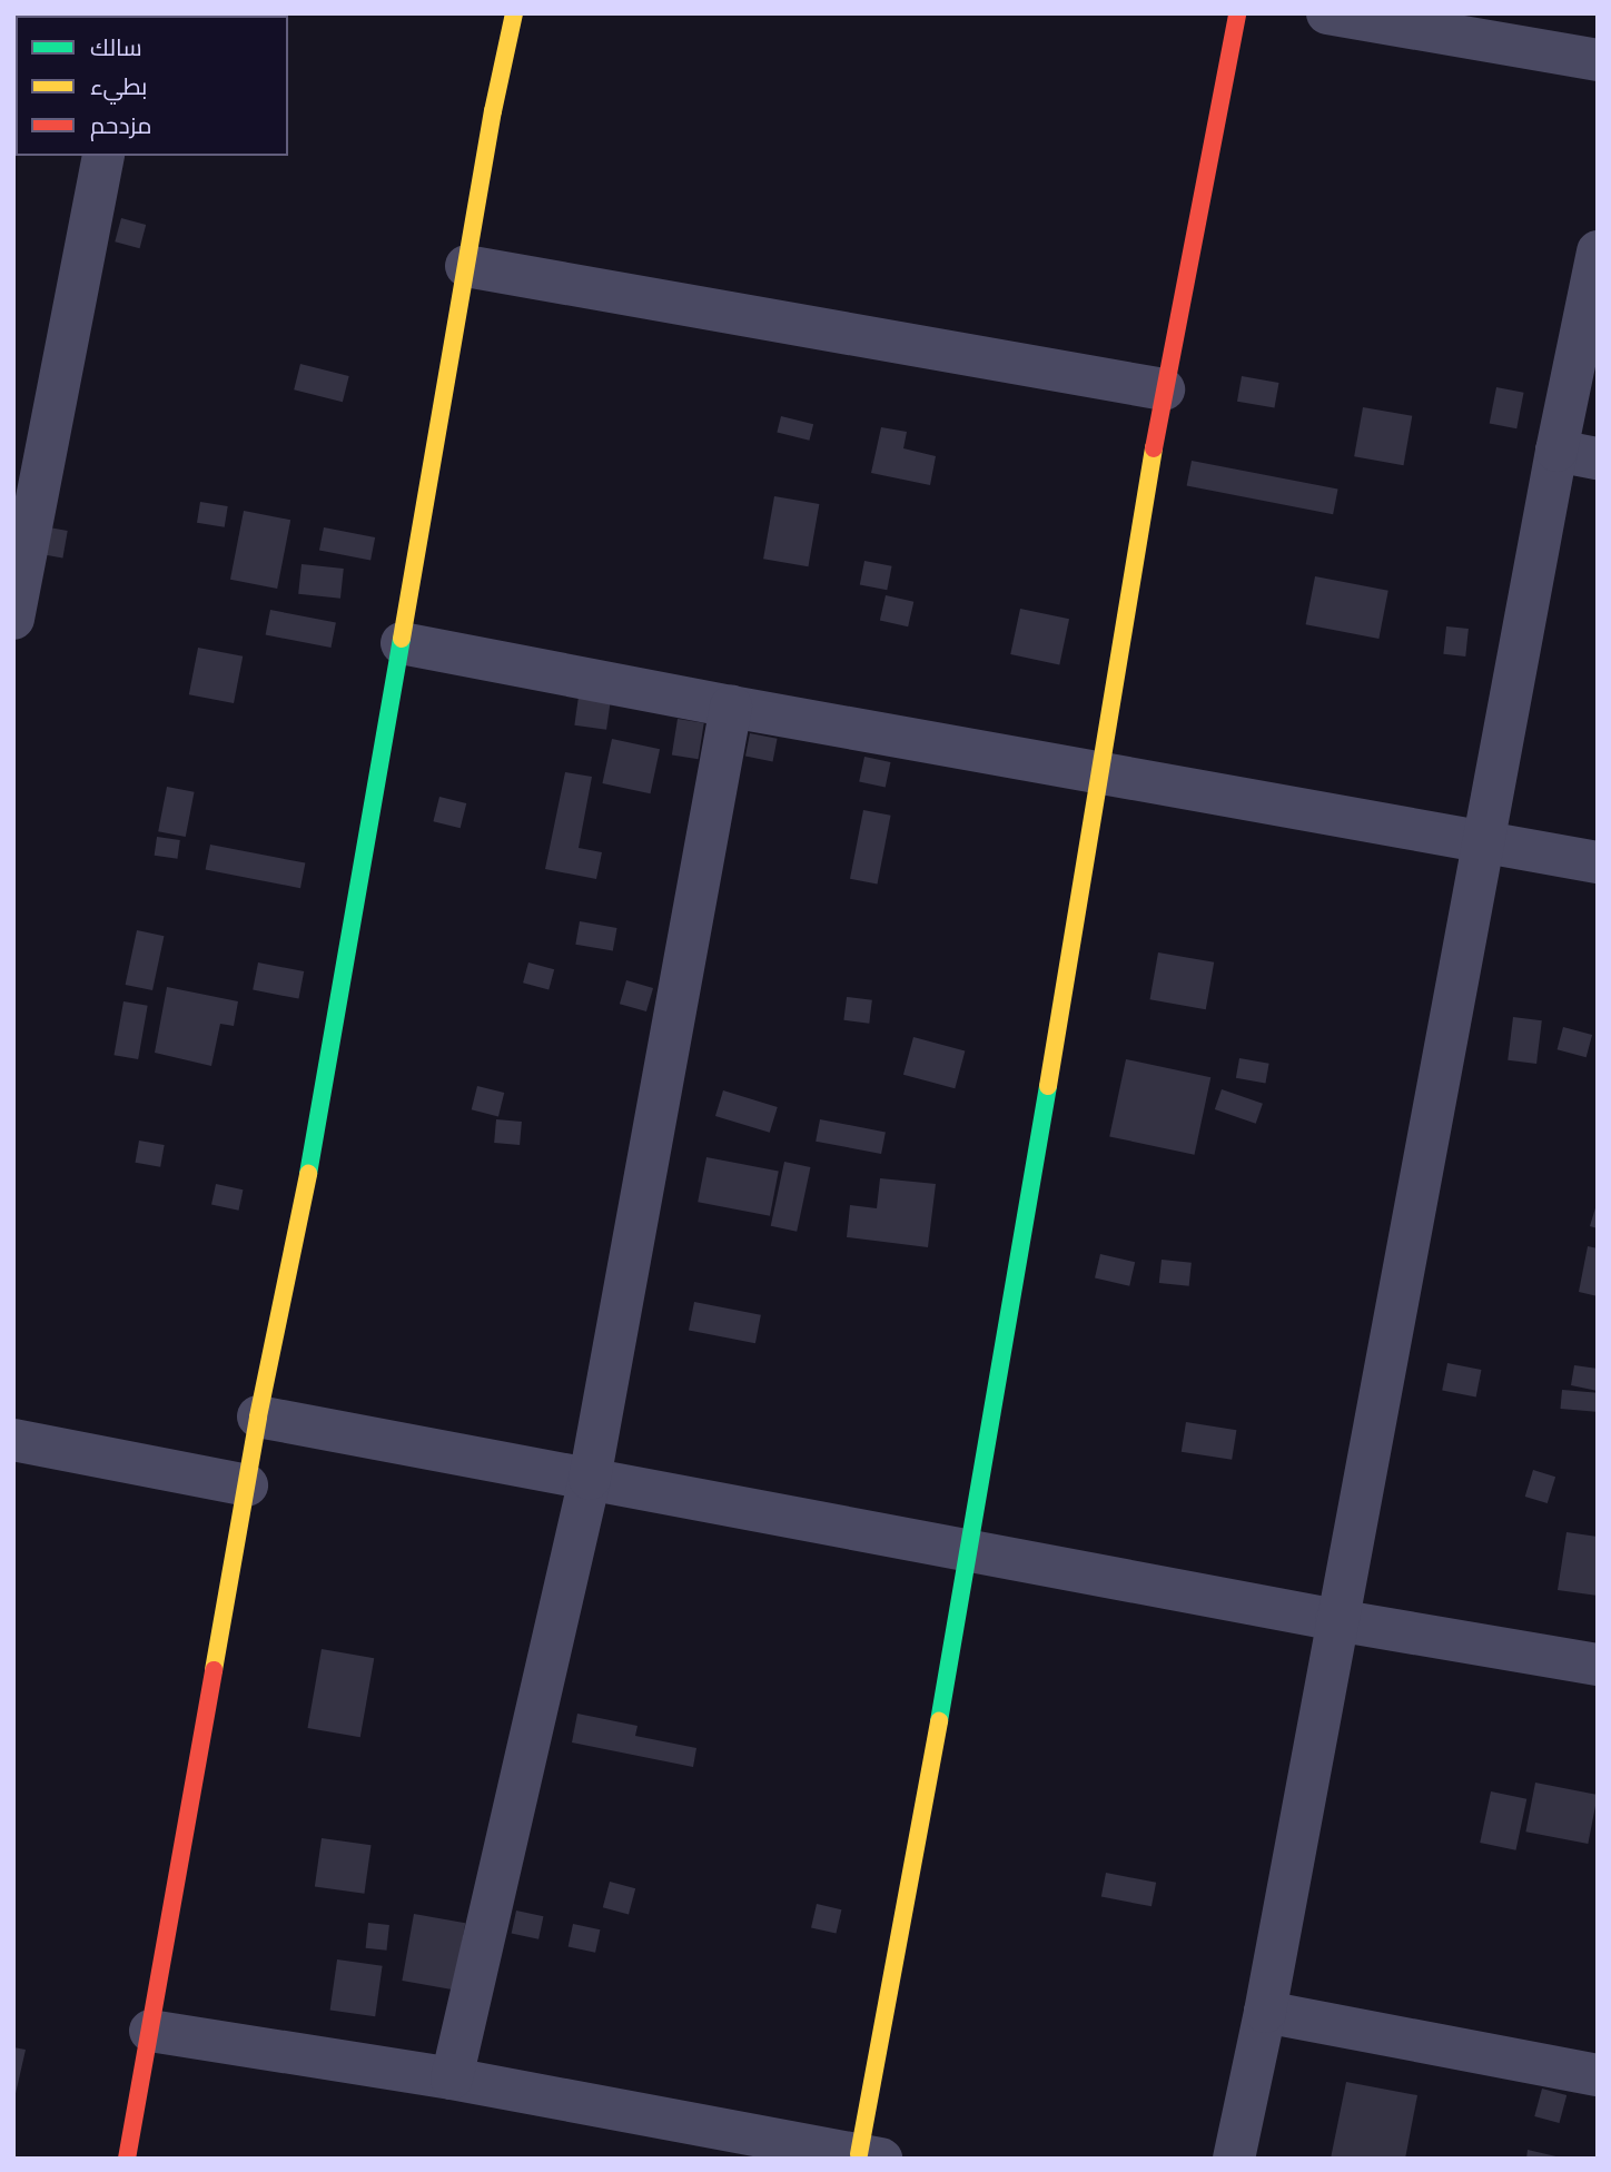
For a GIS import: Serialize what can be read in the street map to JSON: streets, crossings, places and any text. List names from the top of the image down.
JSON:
{
  "legend": ["سالك", "بطيء", "مزدحم"]
}
